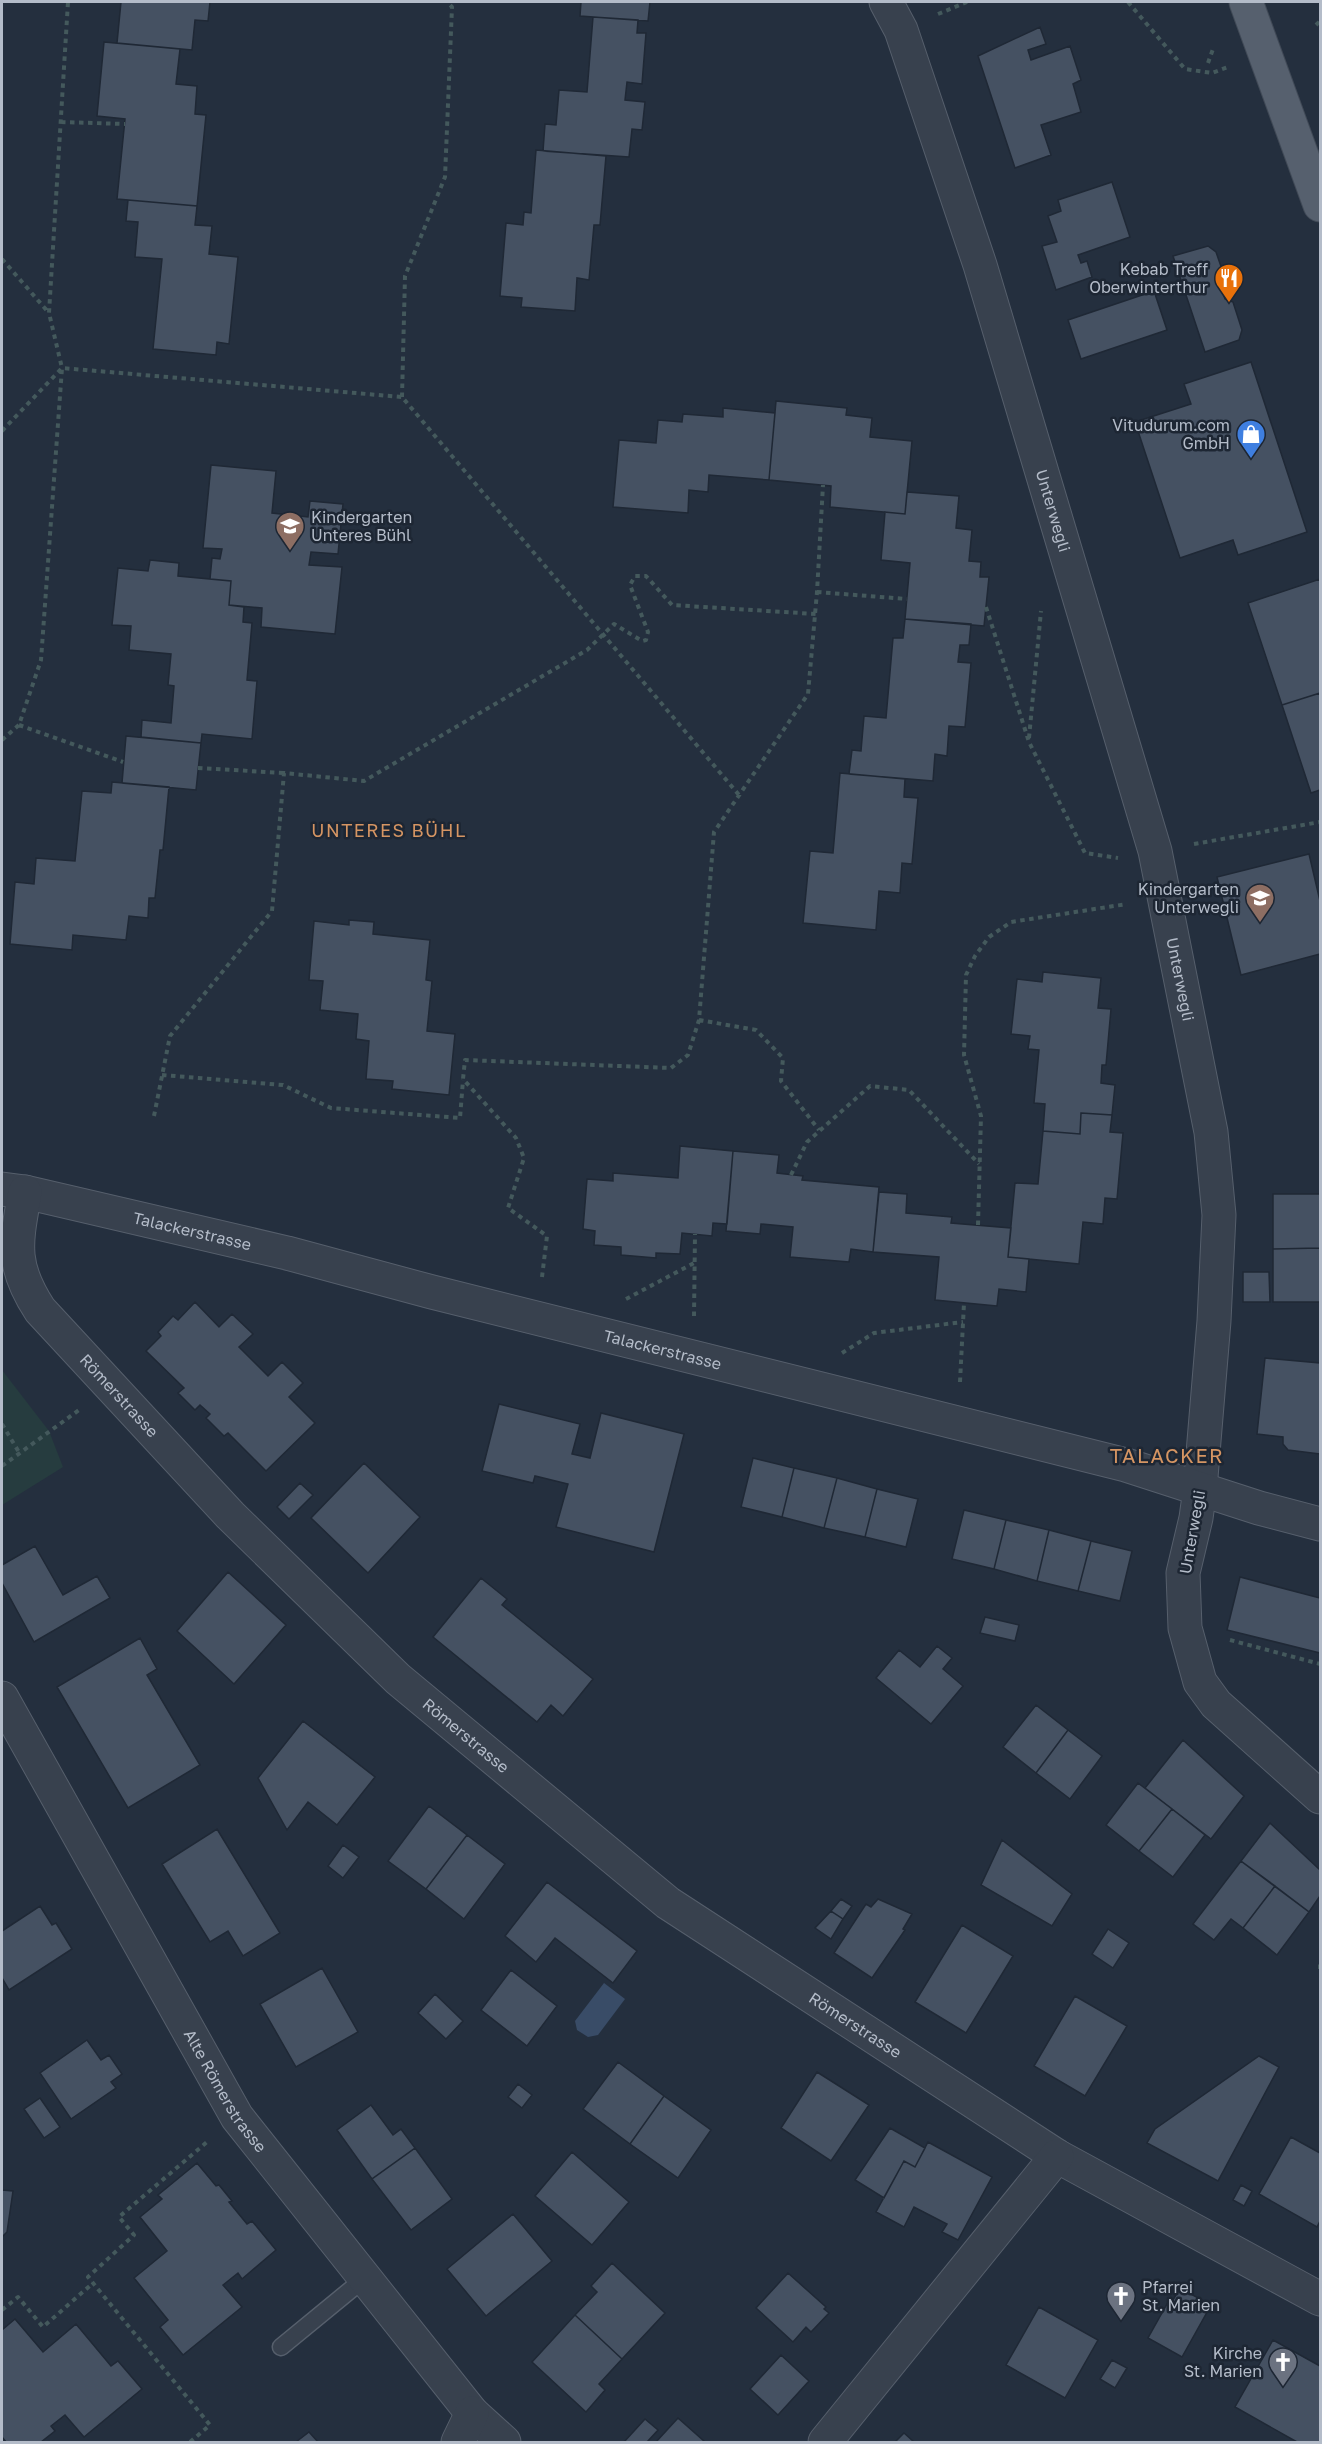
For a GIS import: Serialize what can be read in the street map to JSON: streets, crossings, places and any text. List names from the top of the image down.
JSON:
{
  "streets": {
    "street": [
      "Unterwegli",
      "Talackerstrasse",
      "Römerstrasse",
      "Alte Römerstrasse"
    ]
  },
  "crossings": [
    ["Unterwegli", "Talackerstrasse"],
    ["Talackerstrasse", "Römerstrasse"]
  ],
  "districts": ["UNTERES BÜHL", "TALACKER"],
  "places": {
    "restaurant": ["Kebab Treff Oberwinterthur"],
    "shop": ["Vitudurum.com GmbH"],
    "school or university": ["Kindergarten Unteres Bühl", "Kindergarten Unterwegli"],
    "church": ["Pfarrei St. Marien", "Kirche St. Marien"]
  }
}
